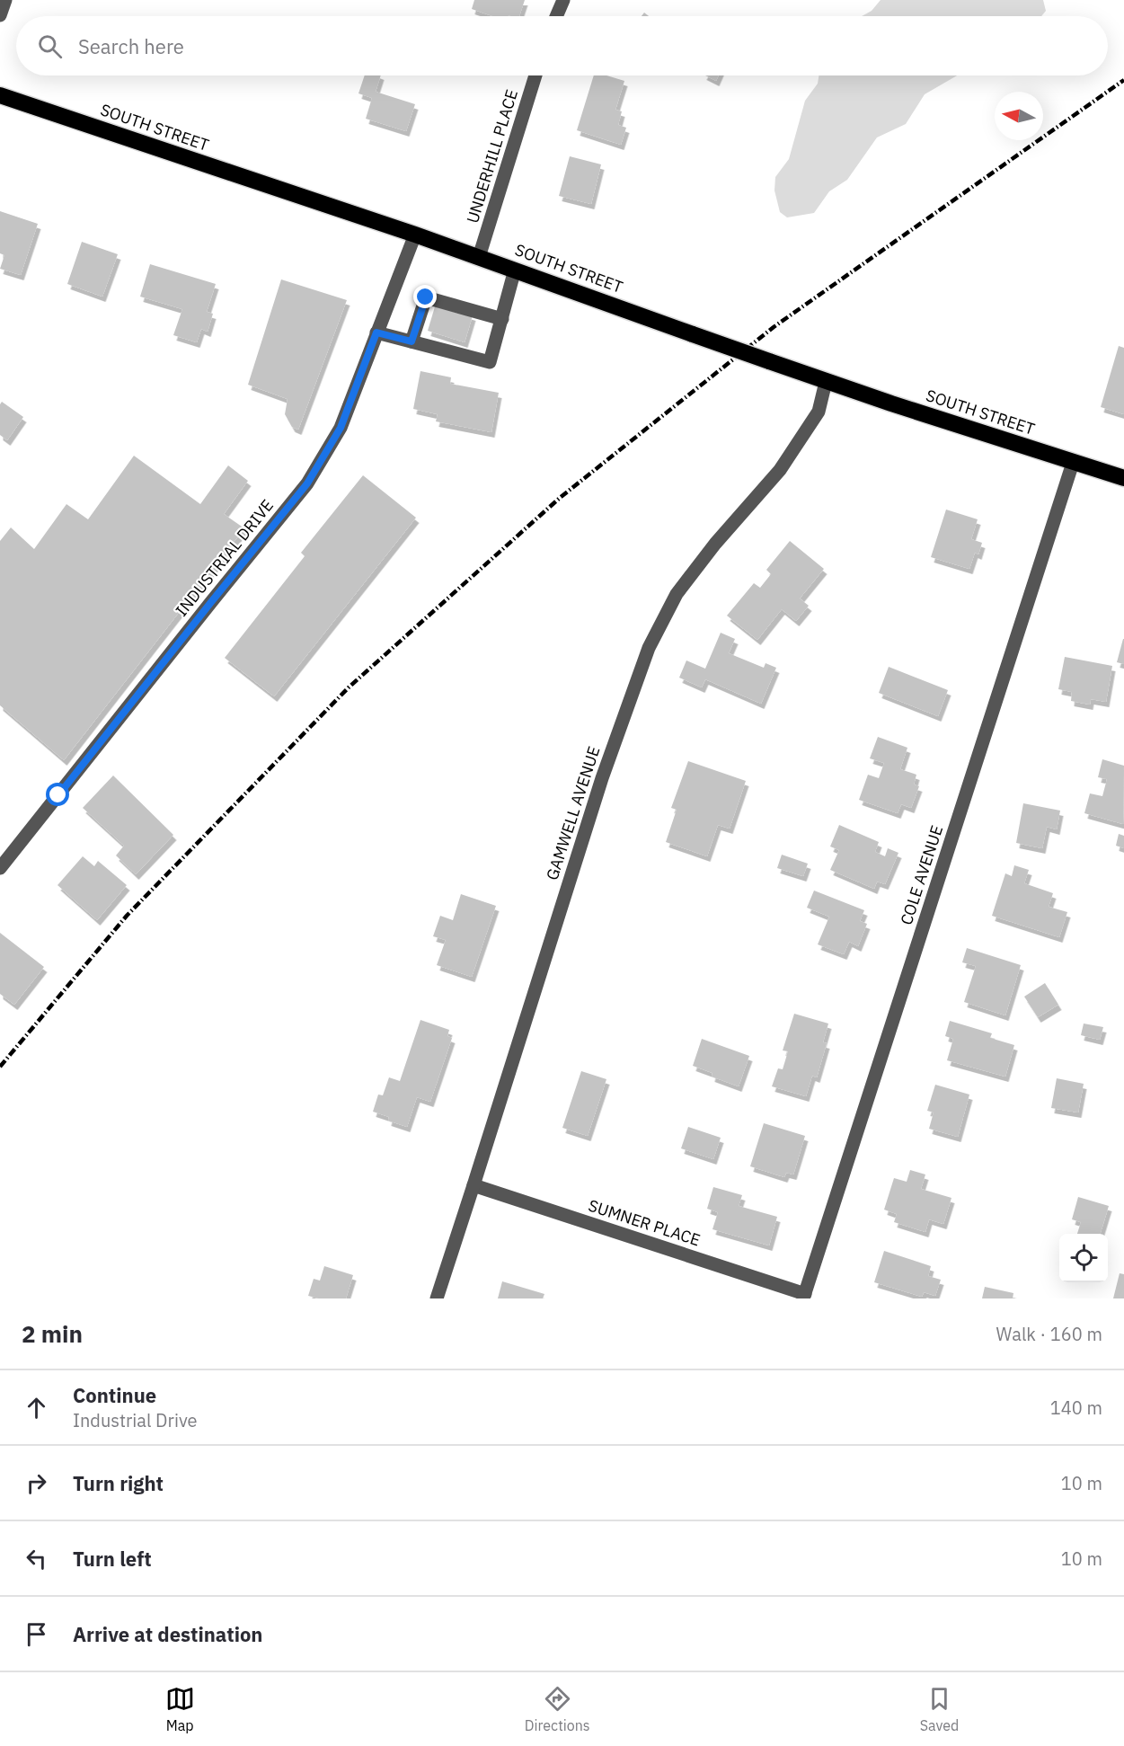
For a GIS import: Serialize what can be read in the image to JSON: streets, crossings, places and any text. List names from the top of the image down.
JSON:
{
  "streets": {
    "highway": ["SOUTH STREET"],
    "street": [
      "UNDERHILL PLACE",
      "INDUSTRIAL DRIVE",
      "GAMWELL AVENUE",
      "COLE AVENUE",
      "SUMNER PLACE"
    ]
  },
  "crossings": [
    ["SOUTH STREET", "UNDERHILL PLACE"],
    ["SOUTH STREET", "INDUSTRIAL DRIVE"],
    ["SOUTH STREET", "GAMWELL AVENUE"],
    ["SOUTH STREET", "COLE AVENUE"],
    ["GAMWELL AVENUE", "SUMNER PLACE"],
    ["COLE AVENUE", "SUMNER PLACE"]
  ],
  "north": "left",
  "page": {
    "search": "Search here",
    "heading": ["2 min", "Walk · 160 m"],
    "list": [
      ["Continue", "Industrial Drive", "140 m"],
      ["Turn right", "10 m"],
      ["Turn left", "10 m"],
      "Arrive at destination"
    ],
    "nav": ["Map", "Directions", "Saved"]
  }
}
